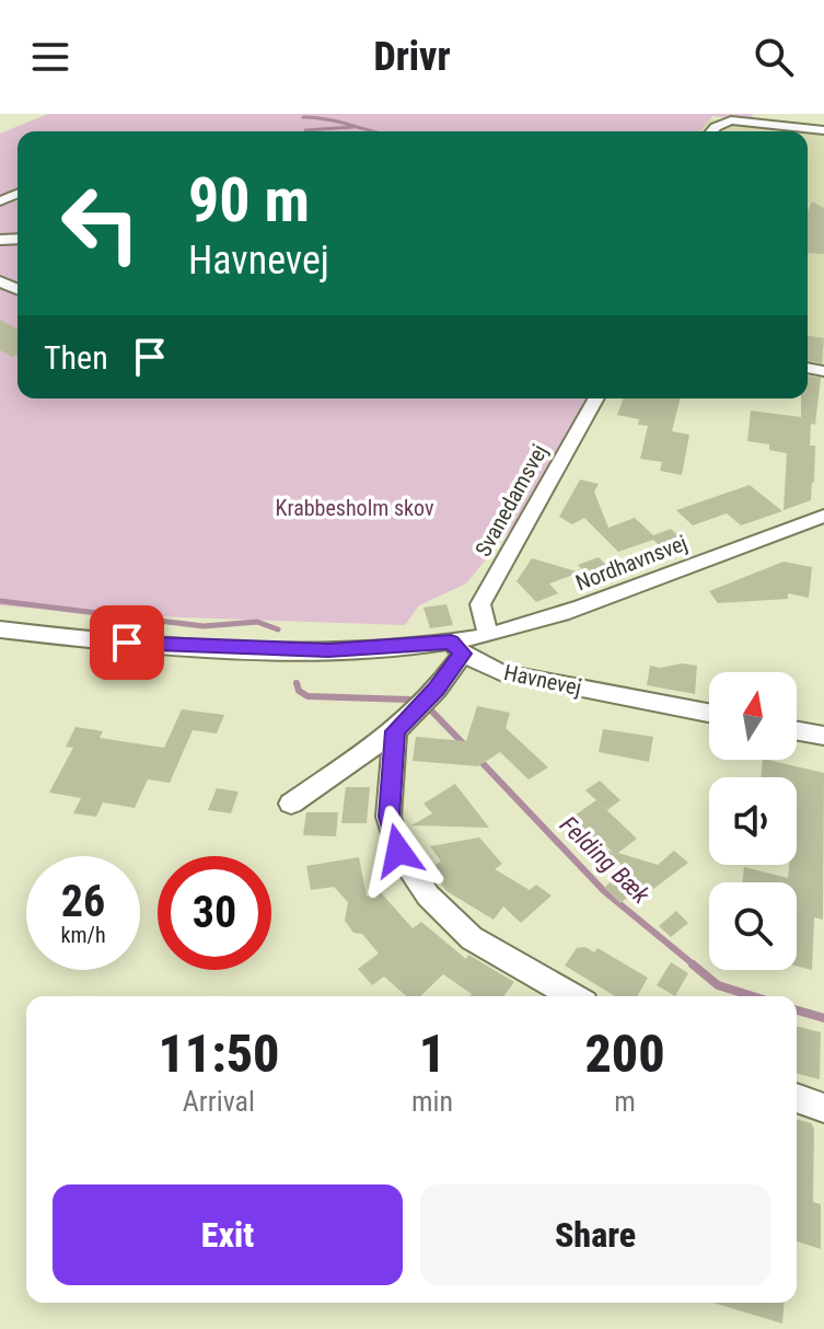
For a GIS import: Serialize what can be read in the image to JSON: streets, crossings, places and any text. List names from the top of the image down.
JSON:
{
  "streets": {
    "street": ["Svanedamsvej", "Nordhavnsvej", "Havnevej"]
  },
  "crossings": [
    ["Svanedamsvej", "Nordhavnsvej"],
    ["Nordhavnsvej", "Havnevej"]
  ],
  "water": ["Felding Bæk"],
  "parks": ["Krabbesholm skov"],
  "north": "top",
  "page": {
    "header": "Drivr",
    "turn": ["90 m", "Havnevej"],
    "then": "Then",
    "speed": "26 km/h",
    "limit": "30",
    "eta": [
      "11:50",
      "Arrival",
      "1",
      "min",
      "200",
      "m"
    ],
    "buttons": ["Exit", "Share"]
  }
}
